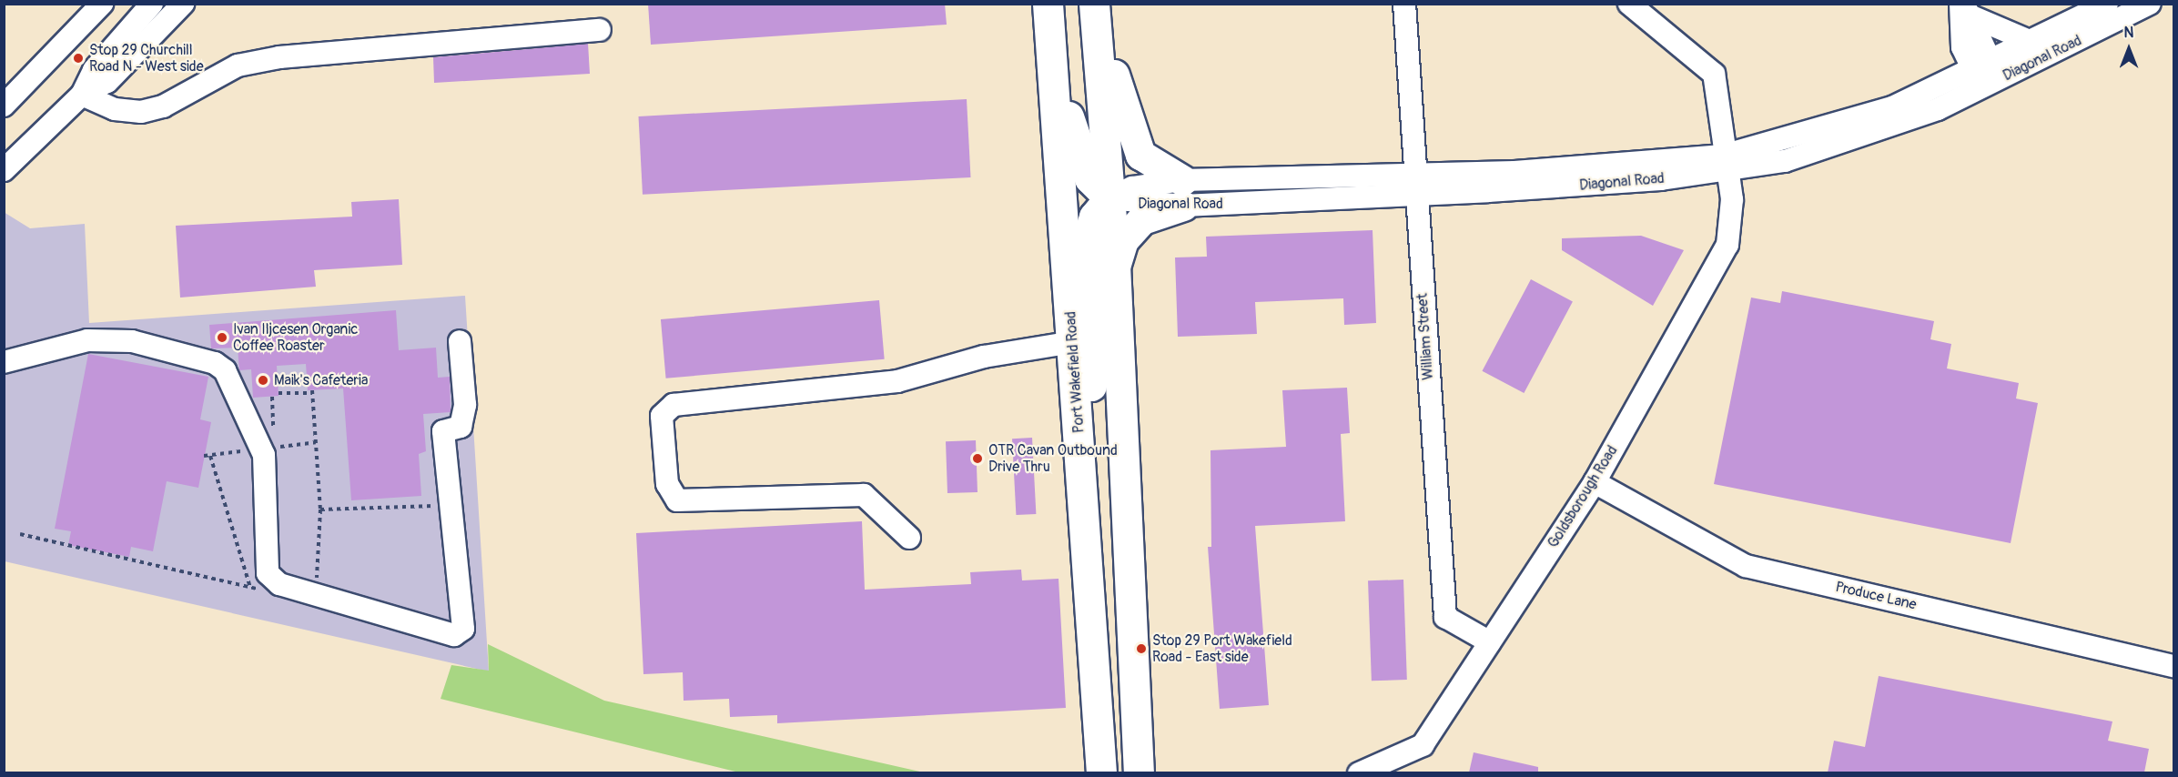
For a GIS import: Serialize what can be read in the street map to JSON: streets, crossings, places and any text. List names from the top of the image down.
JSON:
{
  "streets": {
    "highway": ["Port Wakefield Road"],
    "street": [
      "Diagonal Road",
      "William Street",
      "Goldsborough Road",
      "Produce Lane"
    ]
  },
  "crossings": [
    ["Diagonal Road", "William Street"],
    ["Diagonal Road", "Goldsborough Road"],
    ["William Street", "Goldsborough Road"],
    ["Goldsborough Road", "Produce Lane"]
  ],
  "places": [
    "Stop 29 Churchill Road N - West side",
    "Ivan Iljcesen Organic Coffee Roaster",
    "Maik's Cafeteria",
    "OTR Cavan Outbound Drive Thru",
    "Stop 29 Port Wakefield Road - East side"
  ],
  "north": "top"
}
